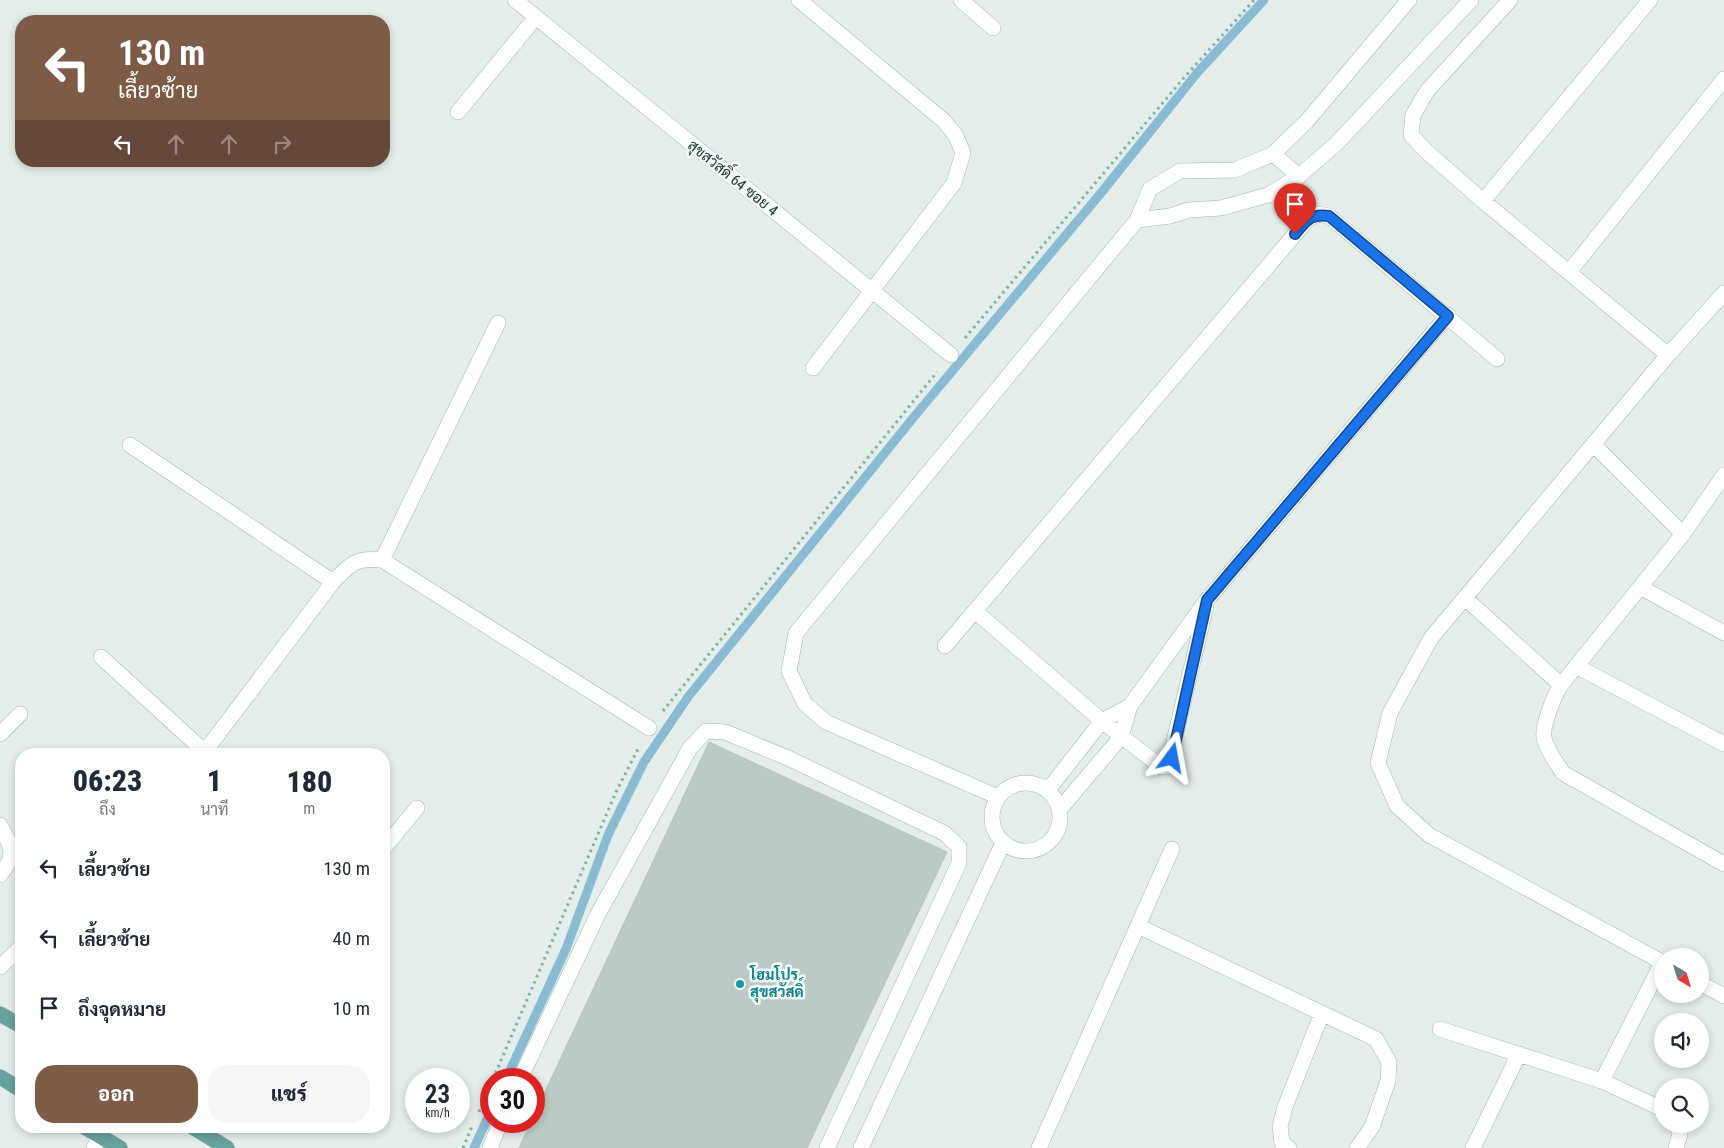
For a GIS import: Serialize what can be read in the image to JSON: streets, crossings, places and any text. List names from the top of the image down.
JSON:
{
  "streets": {
    "street": ["สุขสวัสดิ์ 64 ซอย 4"]
  },
  "places": ["โฮมโปร สุขสวัสดิ์"],
  "north": "bottom right",
  "page": {
    "turn": ["130 m", "เลี้ยวซ้าย"],
    "eta": [
      "06:23",
      "ถึง",
      "1",
      "นาที",
      "180",
      "m"
    ],
    "list": [
      {
        "name": "เลี้ยวซ้าย",
        "value": "130 m"
      },
      {
        "name": "เลี้ยวซ้าย",
        "value": "40 m"
      },
      {
        "name": "ถึงจุดหมาย",
        "value": "10 m"
      }
    ],
    "buttons": ["ออก", "แชร์"],
    "speed": "23 km/h",
    "limit": "30"
  }
}
